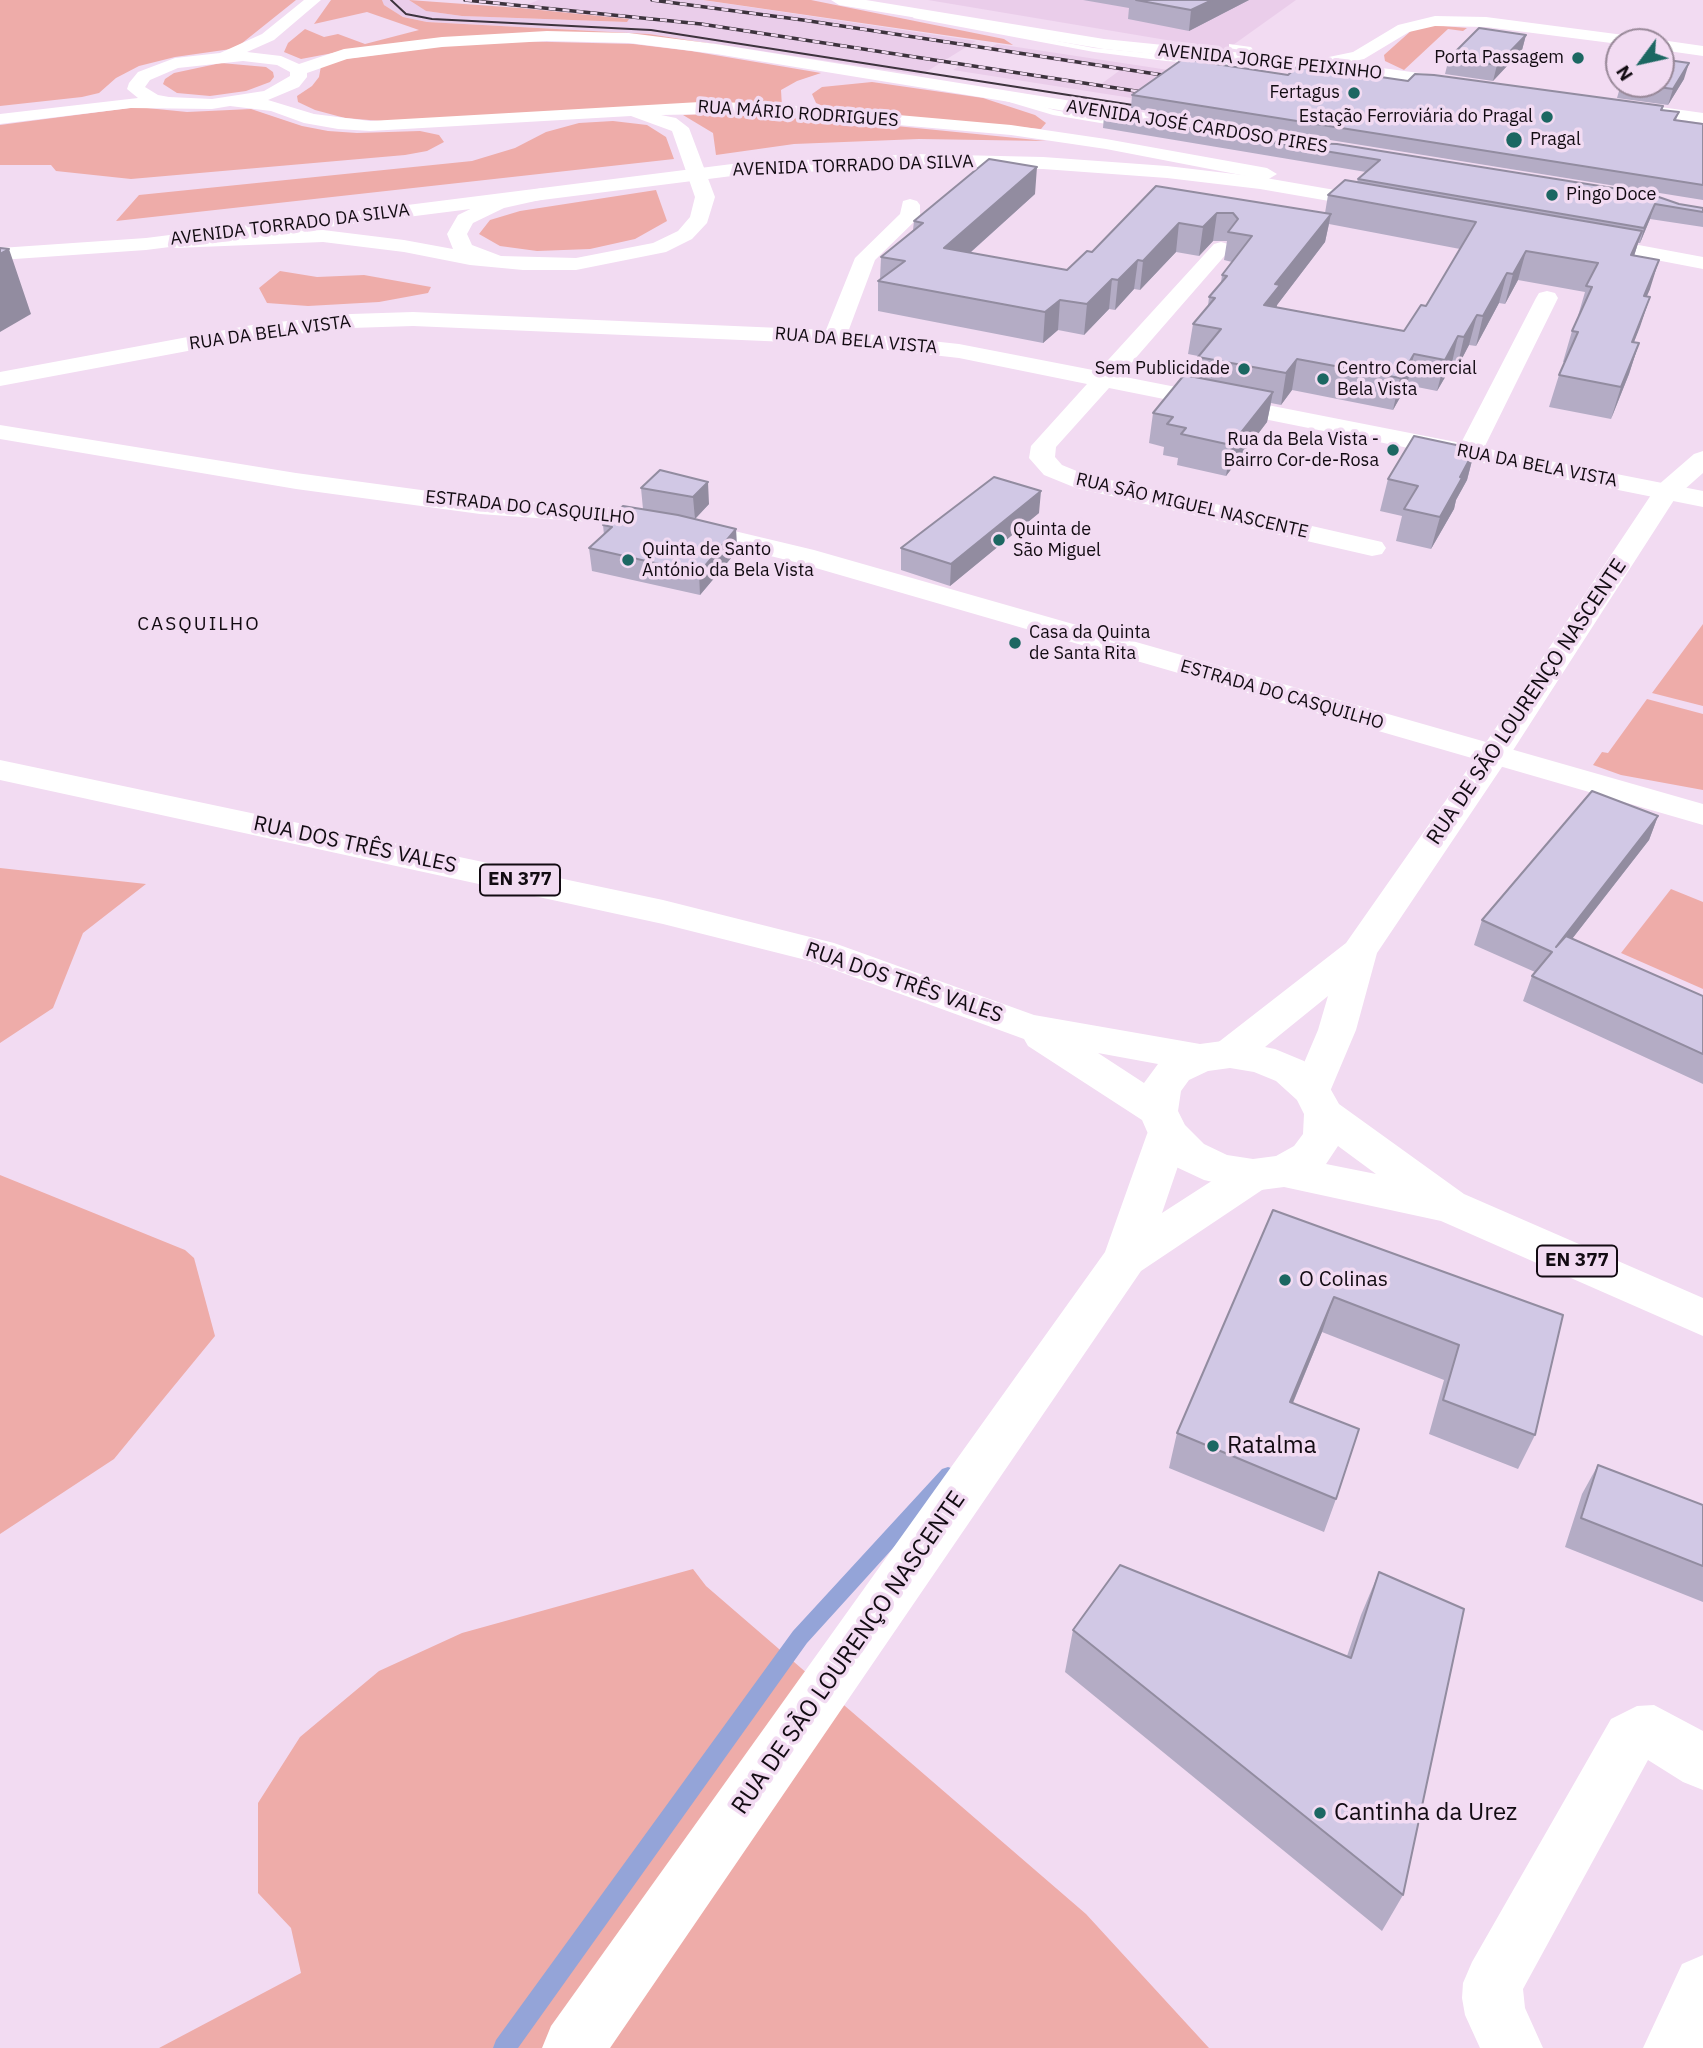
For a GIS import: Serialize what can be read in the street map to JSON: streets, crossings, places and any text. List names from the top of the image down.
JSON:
{
  "streets": {
    "street": [
      "AVENIDA JORGE PEIXINHO",
      "RUA MÁRIO RODRIGUES",
      "AVENIDA JOSÉ CARDOSO PIRES",
      "AVENIDA TORRADO DA SILVA",
      "RUA DA BELA VISTA",
      "RUA SÃO MIGUEL NASCENTE",
      "ESTRADA DO CASQUILHO",
      "RUA DE SÃO LOURENÇO NASCENTE",
      "RUA DOS TRÊS VALES",
      "EN 377"
    ]
  },
  "crossings": [
    ["RUA MÁRIO RODRIGUES", "AVENIDA TORRADO DA SILVA"],
    ["RUA DA BELA VISTA", "RUA SÃO MIGUEL NASCENTE"],
    ["RUA DA BELA VISTA", "RUA DE SÃO LOURENÇO NASCENTE"],
    ["ESTRADA DO CASQUILHO", "RUA DE SÃO LOURENÇO NASCENTE"],
    ["RUA DE SÃO LOURENÇO NASCENTE", "RUA DOS TRÊS VALES"]
  ],
  "districts": ["CASQUILHO"],
  "places": [
    "Porta Passagem",
    "Fertagus",
    "Estação Ferroviária do Pragal",
    "Pragal",
    "Pingo Doce",
    "Sem Publicidade",
    "Centro Comercial Bela Vista",
    "Rua da Bela Vista - Bairro Cor-de-Rosa",
    "Quinta de São Miguel",
    "Quinta de Santo António da Bela Vista",
    "Casa da Quinta de Santa Rita",
    "O Colinas",
    "Ratalma",
    "Cantinha da Urez"
  ],
  "north": "bottom left"
}
